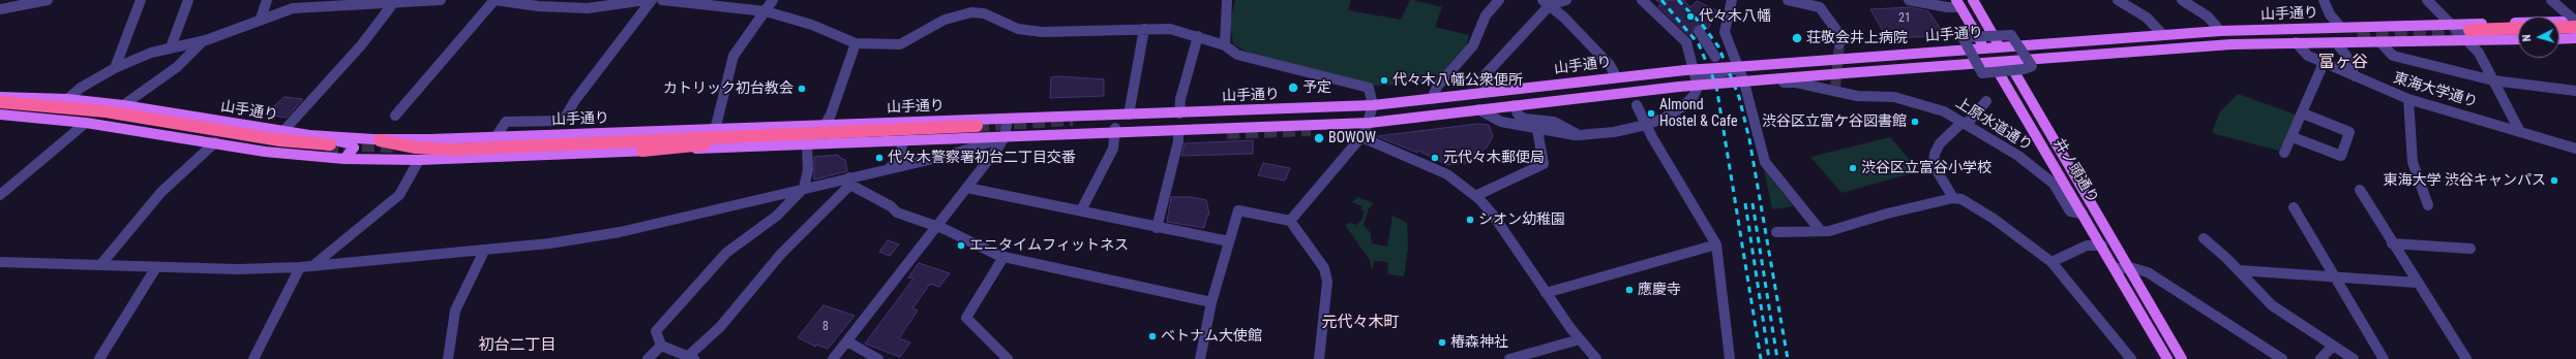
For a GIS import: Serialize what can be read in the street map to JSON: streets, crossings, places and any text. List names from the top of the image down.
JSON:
{
  "streets": {
    "main road": ["山手通り", "井ノ頭通り"],
    "street": ["東海大学通り", "上原水道通り"]
  },
  "crossings": [
    ["山手通り", "東海大学通り"],
    ["山手通り", "井ノ頭通り"],
    ["上原水道通り", "井ノ頭通り"]
  ],
  "districts": ["富ヶ谷", "元代々木町", "初台二丁目"],
  "places": [
    "代々木八幡",
    "荘敬会井上病院",
    "代々木八幡公衆便所",
    "予定",
    "カトリック初台教会",
    "Almond Hostel & Cafe",
    "渋谷区立富ケ谷図書館",
    "BOWOW",
    "代々木警察署初台二丁目交番",
    "元代々木郵便局",
    "渋谷区立富谷小学校",
    "東海大学 渋谷キャンパス",
    "シオン幼稚園",
    "エニタイムフィットネス",
    "應慶寺",
    "ベトナム大使館",
    "椿森神社"
  ],
  "house_numbers": ["21", "8"],
  "north": "left"
}
